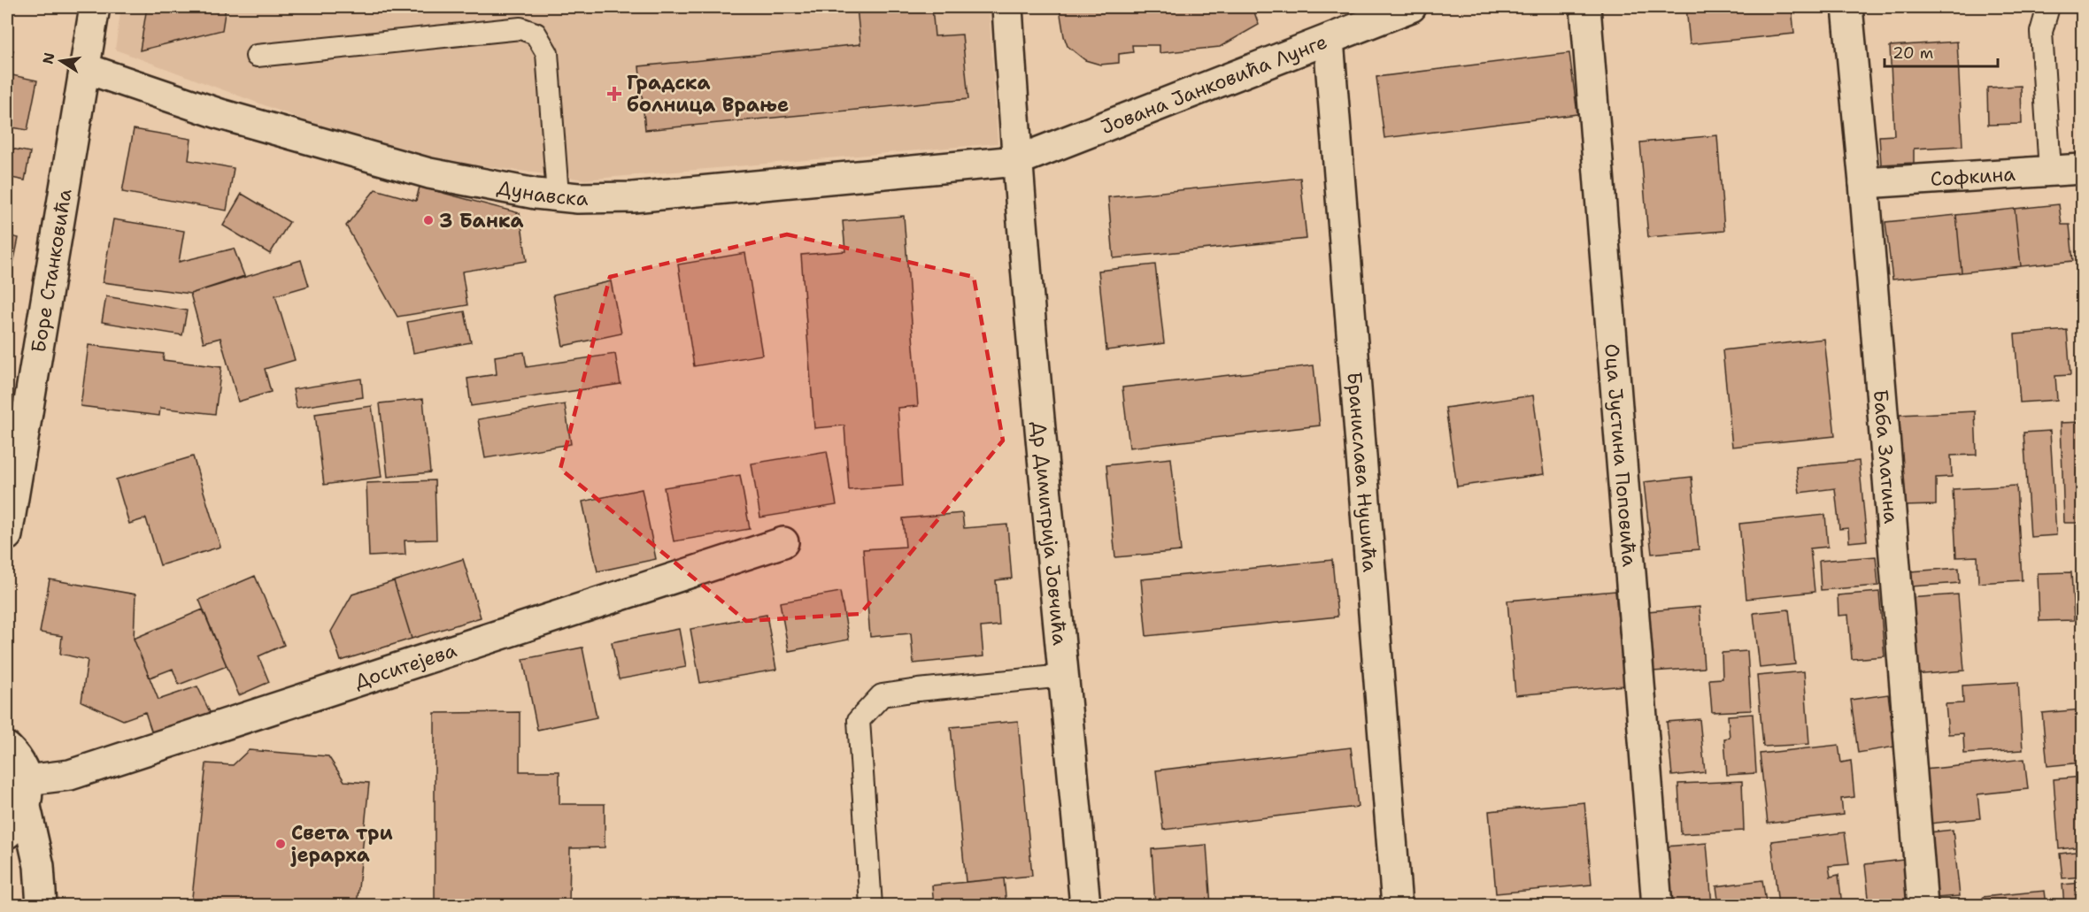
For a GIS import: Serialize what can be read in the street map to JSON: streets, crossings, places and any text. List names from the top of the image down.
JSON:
{
  "streets": {
    "street": [
      "Јована Јанковића Лунге",
      "Софкина",
      "Дунавска",
      "Боре Станковића",
      "Баба Златина",
      "Оца Јустина Поповића",
      "Бранислава Нушића",
      "Др Димитрија Јовчића",
      "Доситејева"
    ]
  },
  "crossings": [
    ["Јована Јанковића Лунге", "Дунавска"],
    ["Јована Јанковића Лунге", "Бранислава Нушића"],
    ["Јована Јанковића Лунге", "Др Димитрија Јовчића"],
    ["Софкина", "Баба Златина"],
    ["Дунавска", "Боре Станковића"],
    ["Дунавска", "Др Димитрија Јовчића"]
  ],
  "places": {
    "health": ["Градска болница Врање"],
    "other": ["3 Банка", "Света три јерарха"]
  },
  "scale_bar": "20 m",
  "north": "left"
}
